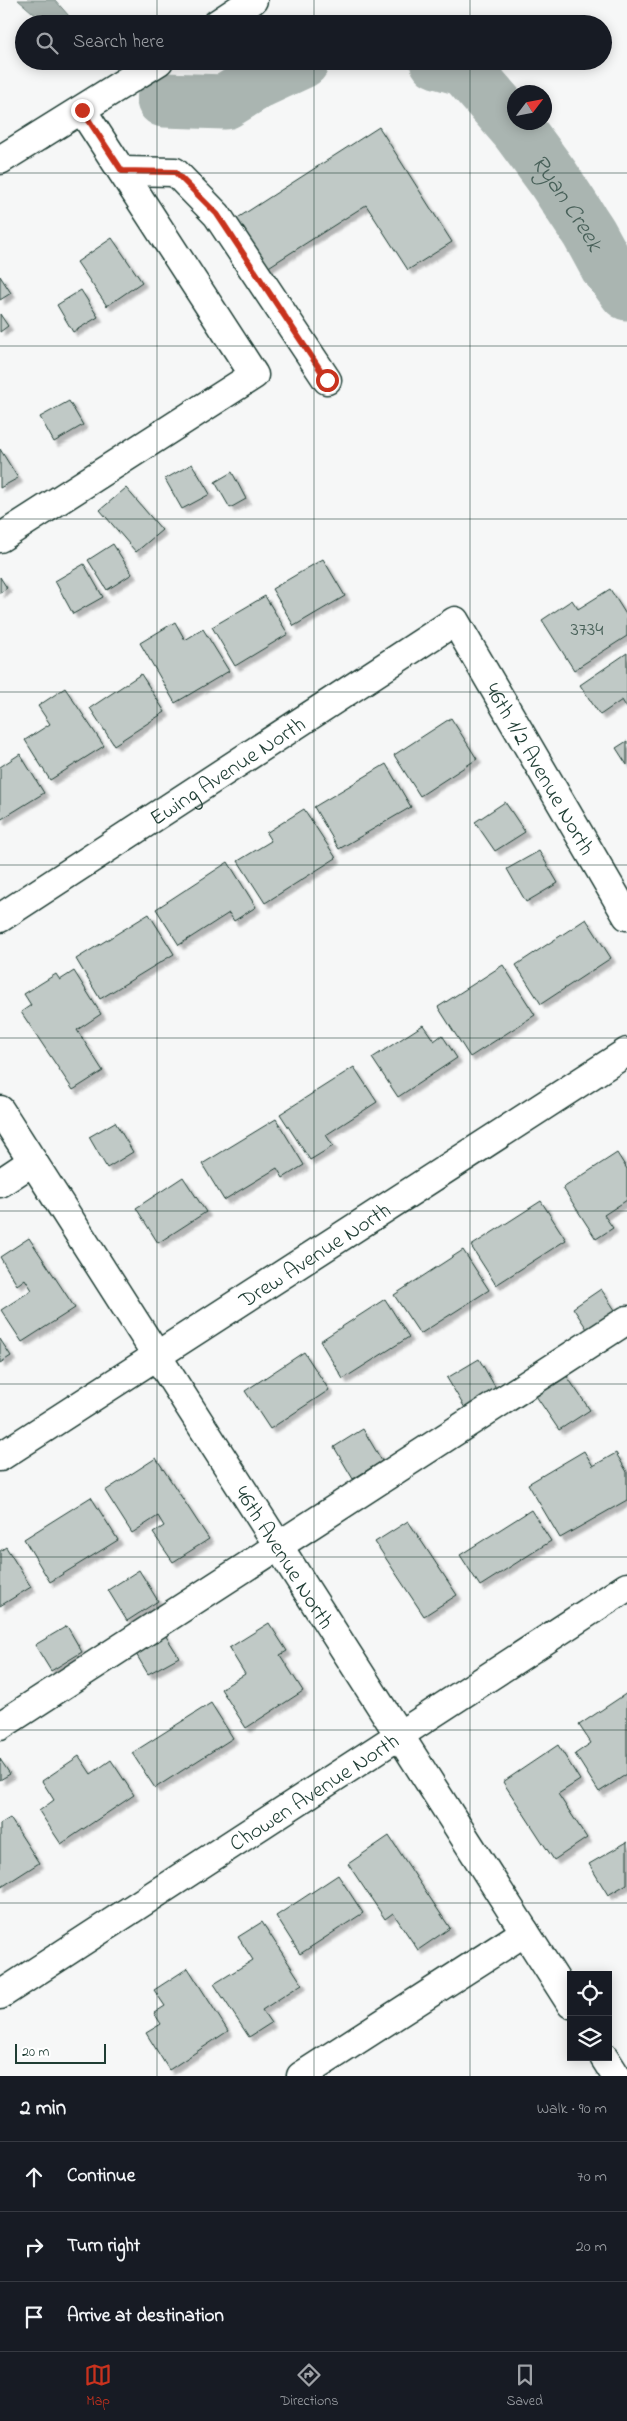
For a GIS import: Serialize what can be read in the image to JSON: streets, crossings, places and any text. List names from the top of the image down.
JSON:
{
  "streets": {
    "street": [
      "46th 1/2 Avenue North",
      "Ewing Avenue North",
      "Drew Avenue North",
      "46th Avenue North",
      "Chowen Avenue North"
    ]
  },
  "crossings": [
    ["46th 1/2 Avenue North", "Ewing Avenue North"],
    ["Drew Avenue North", "46th Avenue North"],
    ["46th Avenue North", "Chowen Avenue North"]
  ],
  "water": ["Ryan Creek"],
  "house_numbers": ["3734"],
  "scale_bar": "20 m",
  "north": "top right",
  "page": {
    "search": "Search here",
    "scale": "20 m",
    "heading": ["2 min", "Walk · 90 m"],
    "list": [
      ["Continue", "70 m"],
      ["Turn right", "20 m"],
      "Arrive at destination"
    ],
    "nav": ["Map", "Directions", "Saved"]
  }
}
